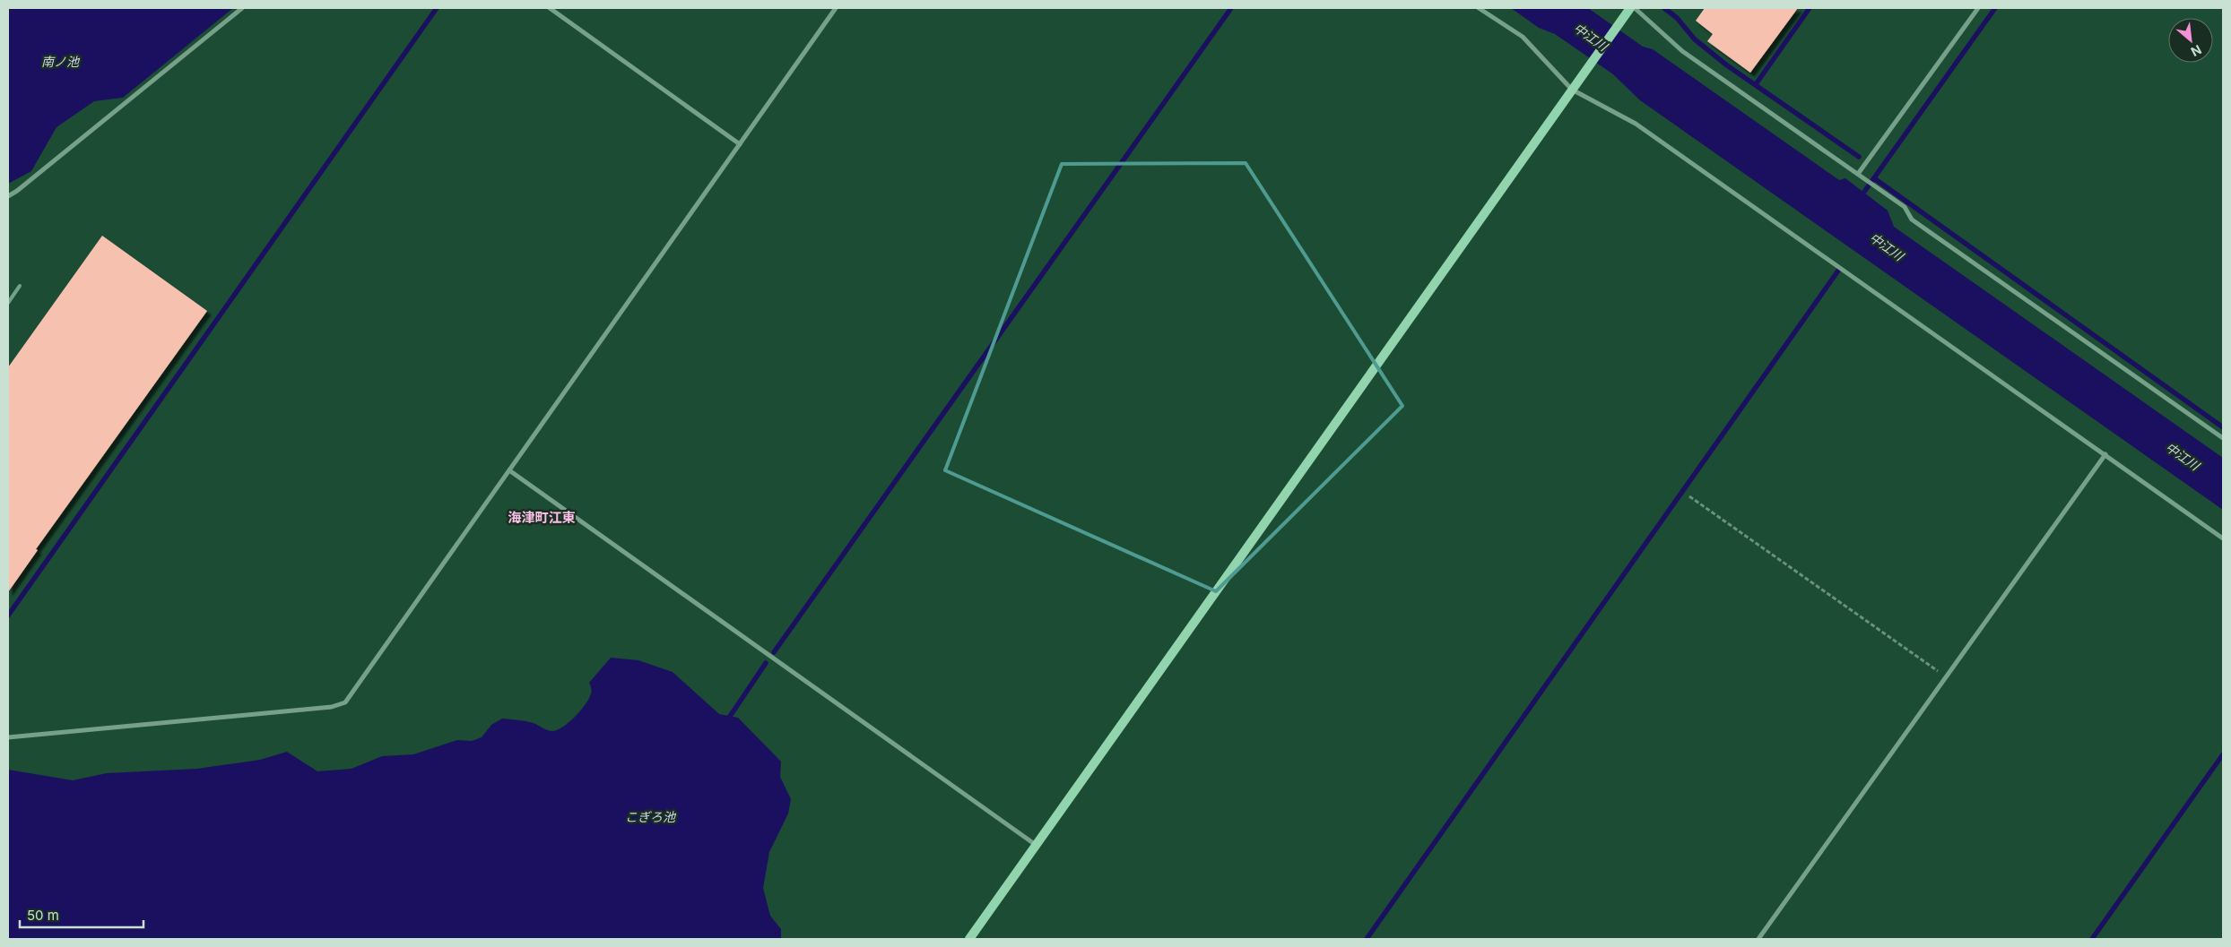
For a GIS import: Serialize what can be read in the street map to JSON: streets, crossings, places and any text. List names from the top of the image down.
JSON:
{
  "districts": ["海津町江東"],
  "water": ["中江川", "南ノ池", "こぎろ池"],
  "scale_bar": "50 m",
  "north": "bottom right"
}
